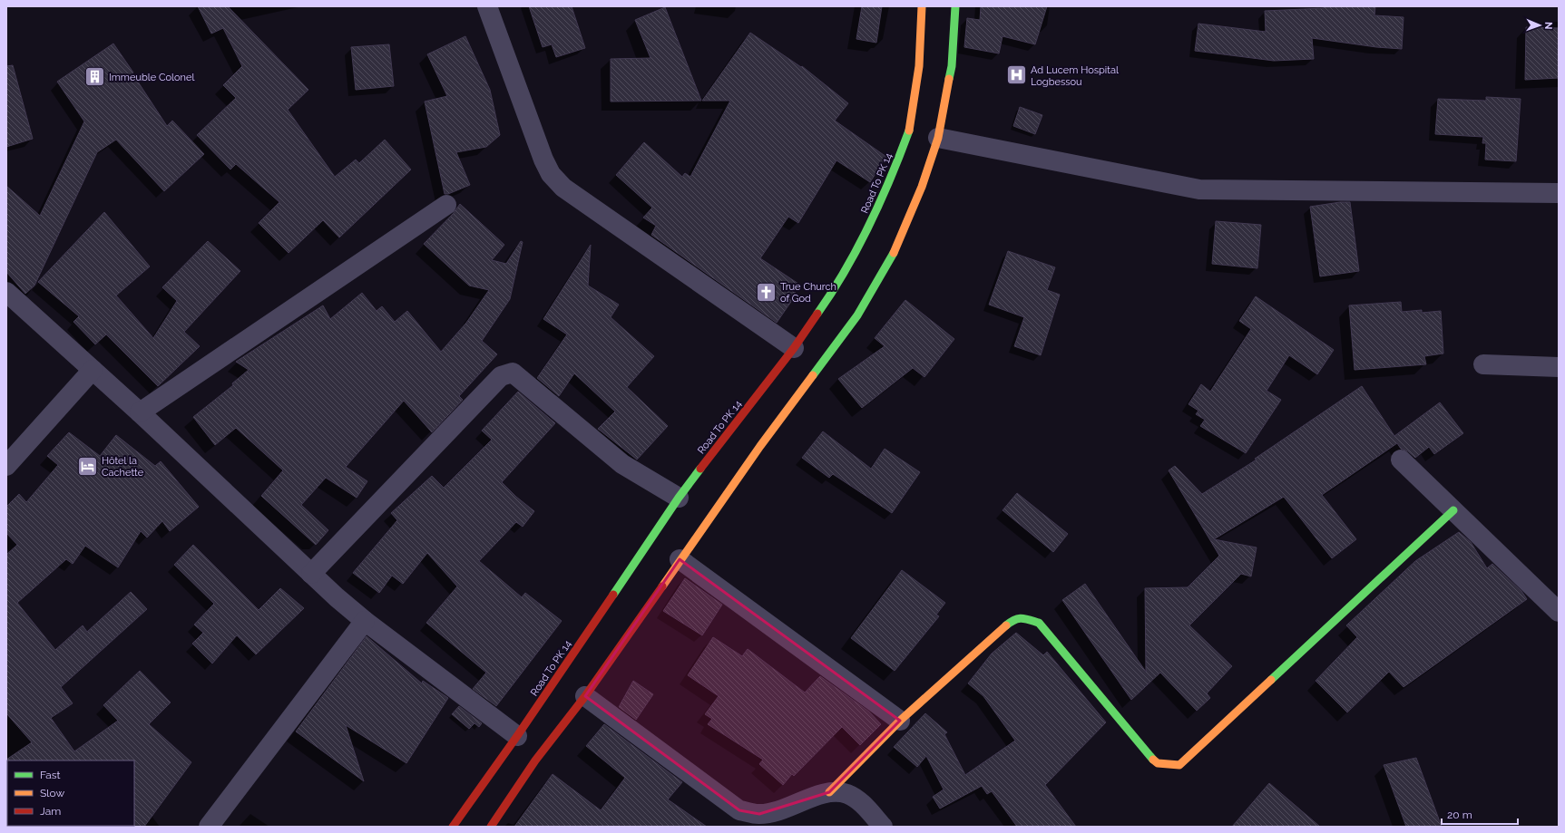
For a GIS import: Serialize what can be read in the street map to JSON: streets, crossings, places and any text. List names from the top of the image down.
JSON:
{
  "streets": {
    "main road": ["Road To PK 14"]
  },
  "places": {
    "hospital": ["Ad Lucem Hospital Logbessou"],
    "building": ["Immeuble Colonel"],
    "church": ["True Church of God"],
    "hotel": ["Hôtel la Cachette"]
  },
  "legend": ["Fast", "Slow", "Jam"],
  "scale_bar": "20 m",
  "north": "right"
}
